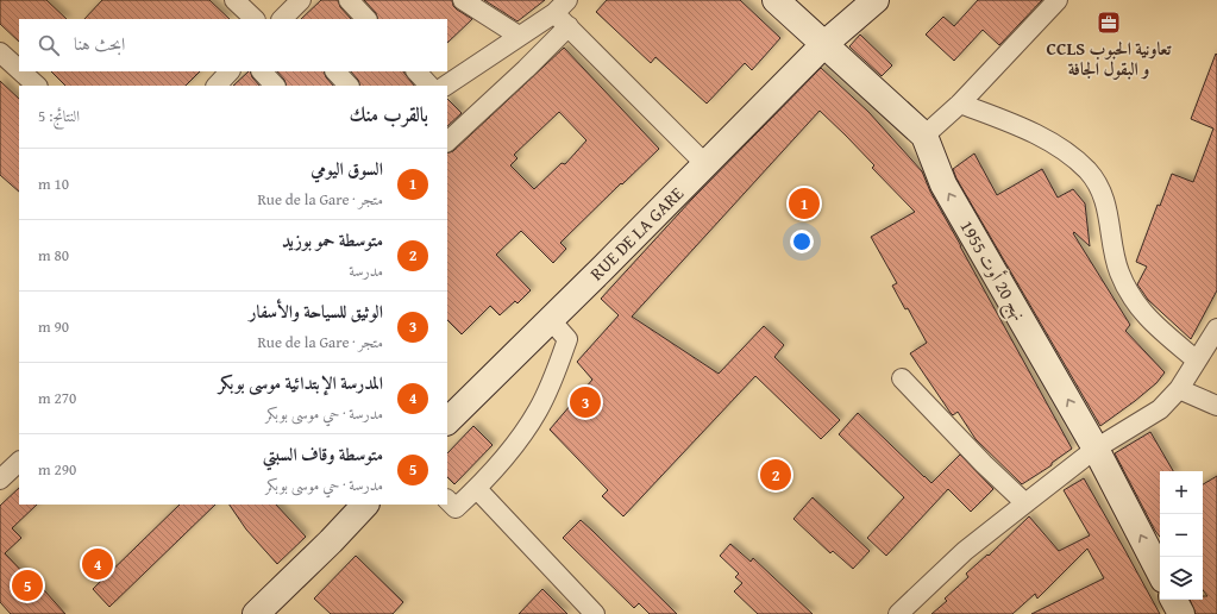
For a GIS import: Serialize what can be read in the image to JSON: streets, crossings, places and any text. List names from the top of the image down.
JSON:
{
  "streets": {
    "street": ["RUE DE LA GARE", "نهج 20 أوت 1955"]
  },
  "crossings": [
    ["RUE DE LA GARE", "نهج 20 أوت 1955"]
  ],
  "places": {
    "office": ["CCLS تعاونية الحبوب و البقول الجافة"]
  },
  "page": {
    "search": "ابحث هنا",
    "heading": ["بالقرب منك", "النتائج: 5"],
    "list": [
      {
        "mark": "1",
        "name": "السوق اليومي",
        "note": "متجر · Rue de la Gare",
        "value": "10 m"
      },
      {
        "mark": "2",
        "name": "متوسطة حمو بوزيد",
        "note": "مدرسة",
        "value": "80 m"
      },
      {
        "mark": "3",
        "name": "الوثيق للسياحة والأسفار",
        "note": "متجر · Rue de la Gare",
        "value": "90 m"
      },
      {
        "mark": "4",
        "name": "المدرسة الإبتدائية موسى بوبكر",
        "note": "مدرسة · حي موسى بوبكر",
        "value": "270 m"
      },
      {
        "mark": "5",
        "name": "متوسطة وقاف السبتي",
        "note": "مدرسة · حي موسى بوبكر",
        "value": "290 m"
      }
    ],
    "pins": [
      "1",
      "3",
      "2",
      "4",
      "5"
    ],
    "map_buttons": ["+", "−"]
  }
}
